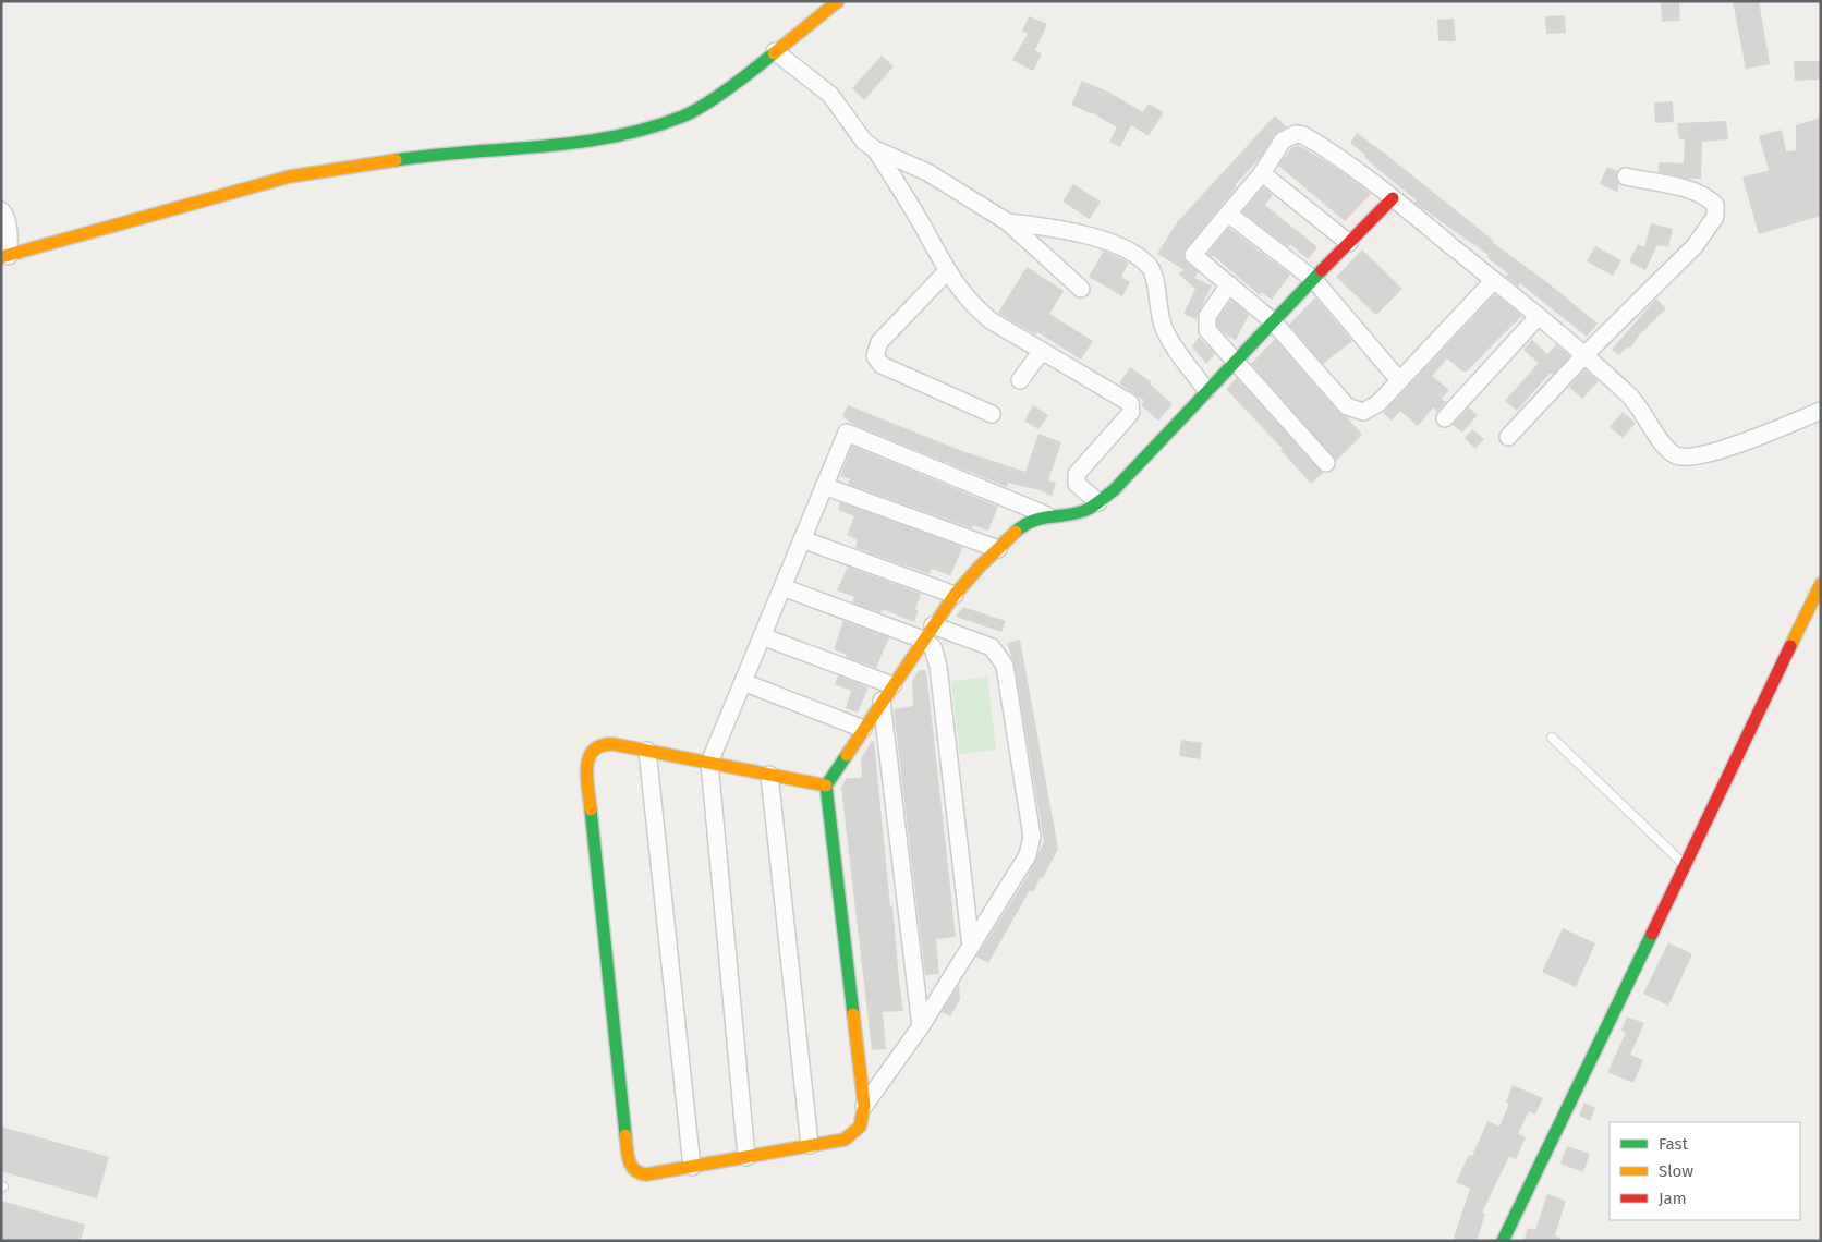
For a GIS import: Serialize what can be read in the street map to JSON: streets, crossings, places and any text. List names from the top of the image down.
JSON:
{
  "legend": ["Fast", "Slow", "Jam"]
}
